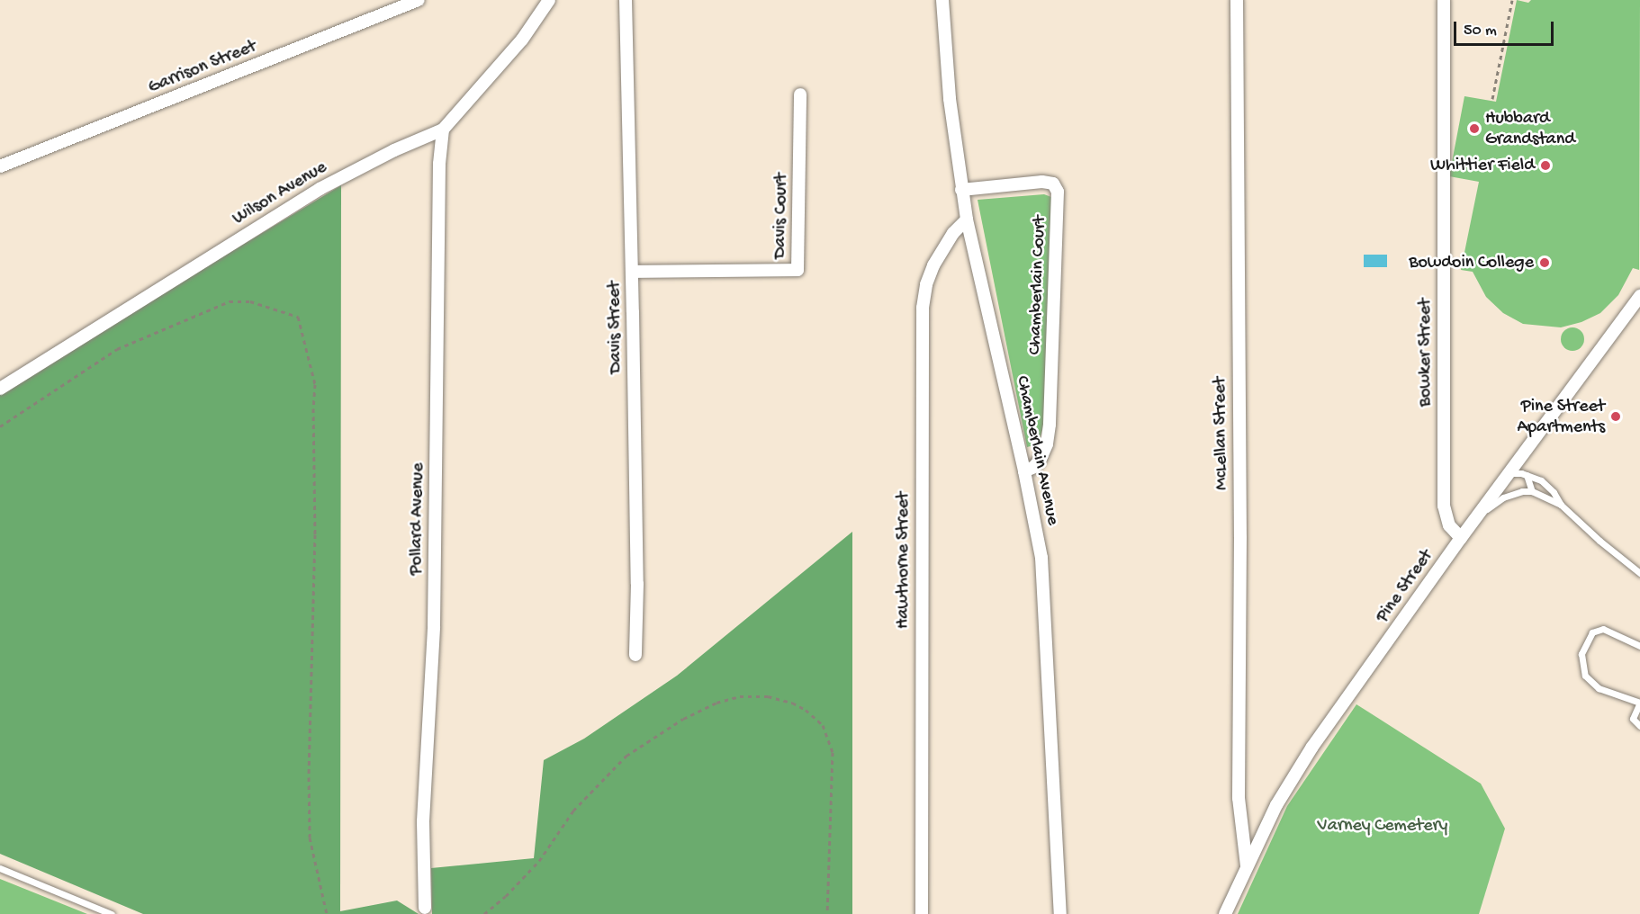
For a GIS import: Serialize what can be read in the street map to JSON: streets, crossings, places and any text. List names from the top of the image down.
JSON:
{
  "streets": {
    "street": [
      "Garrison Street",
      "Wilson Avenue",
      "Davis Court",
      "Chamberlain Court",
      "Davis Street",
      "Bowker Street",
      "McLellan Street",
      "Chamberlain Avenue",
      "Pollard Avenue",
      "Hawthorne Street",
      "Pine Street"
    ]
  },
  "crossings": [
    ["Wilson Avenue", "Pollard Avenue"],
    ["Davis Court", "Davis Street"],
    ["Chamberlain Court", "Chamberlain Avenue"],
    ["Bowker Street", "Pine Street"],
    ["McLellan Street", "Pine Street"],
    ["Chamberlain Avenue", "Hawthorne Street"]
  ],
  "parks": ["Varney Cemetery"],
  "places": [
    "Hubbard Grandstand",
    "Whittier Field",
    "Bowdoin College",
    "Pine Street Apartments"
  ],
  "scale_bar": "50 m"
}
